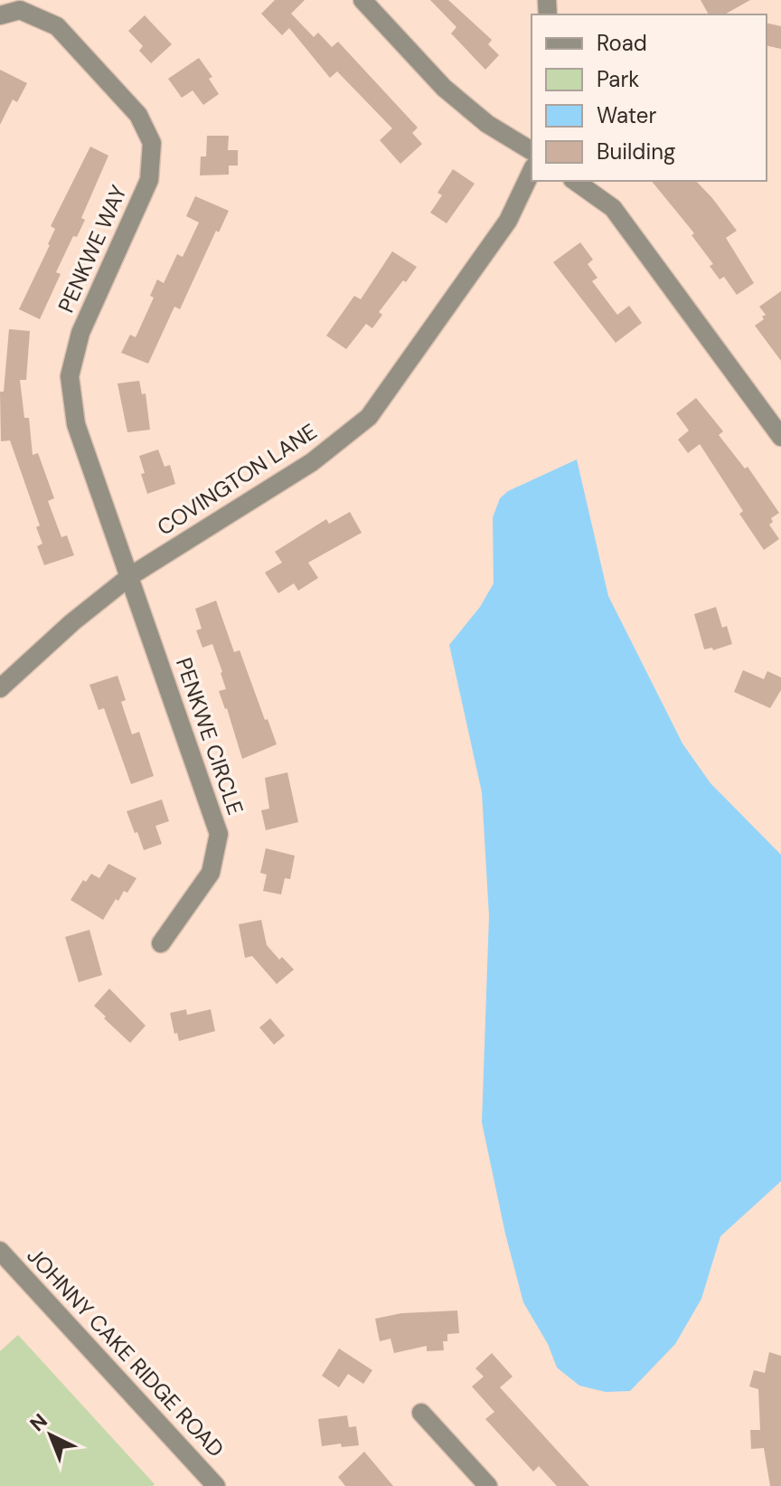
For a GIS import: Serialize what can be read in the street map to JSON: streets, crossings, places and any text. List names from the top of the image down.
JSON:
{
  "streets": {
    "street": [
      "PENKWE WAY",
      "COVINGTON LANE",
      "PENKWE CIRCLE",
      "JOHNNY CAKE RIDGE ROAD"
    ]
  },
  "crossings": [
    ["PENKWE WAY", "COVINGTON LANE"],
    ["PENKWE WAY", "PENKWE CIRCLE"],
    ["COVINGTON LANE", "PENKWE CIRCLE"]
  ],
  "legend": [
    "Road",
    "Park",
    "Water",
    "Building"
  ],
  "north": "top left"
}
